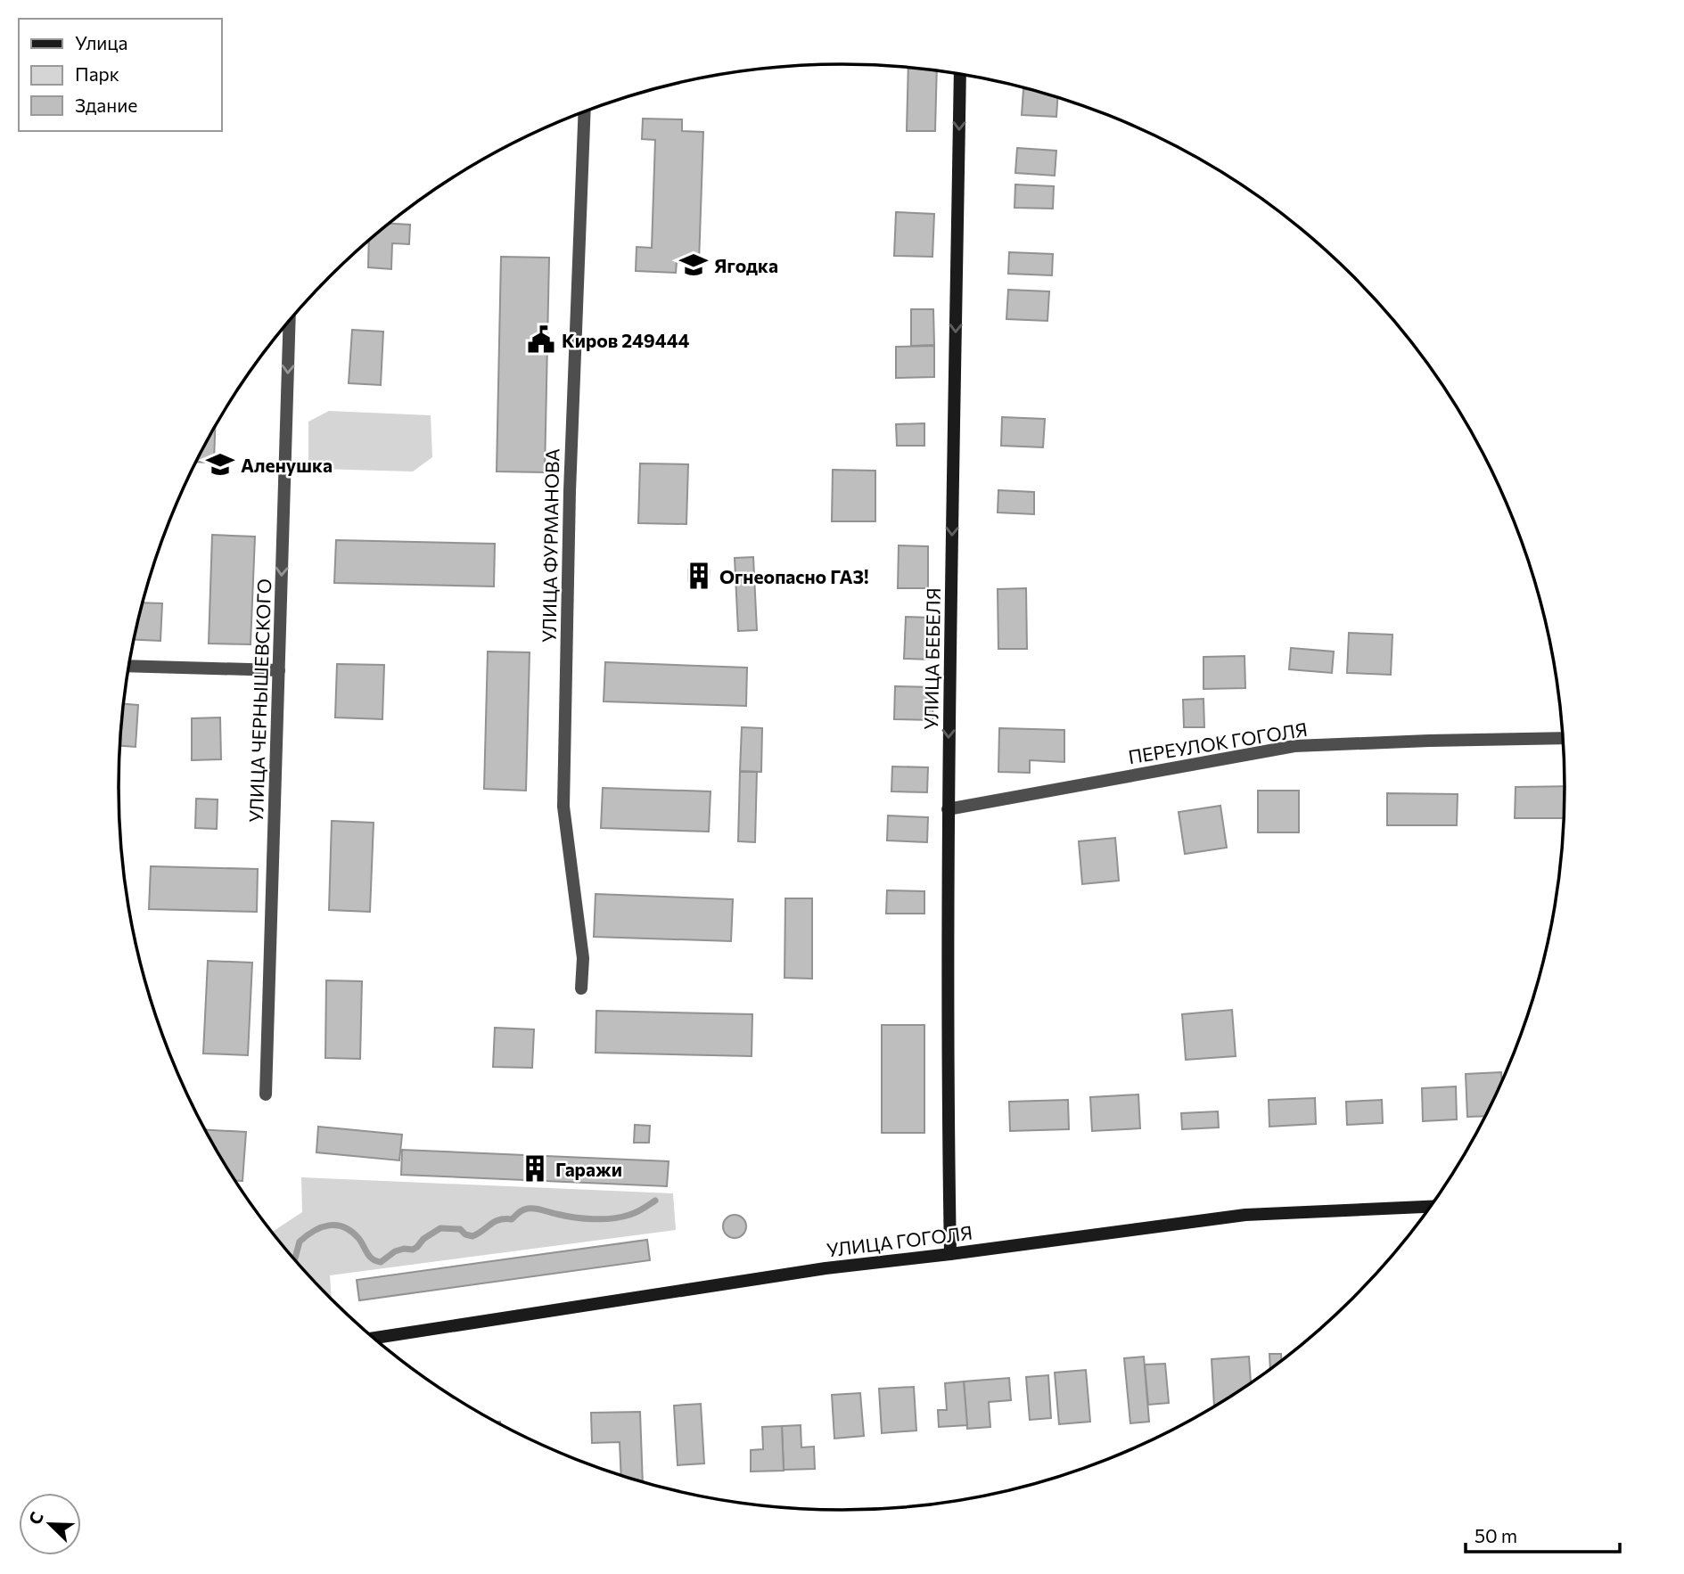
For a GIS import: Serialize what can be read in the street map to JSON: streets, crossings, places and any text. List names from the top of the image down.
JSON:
{
  "streets": {
    "street": [
      "УЛИЦА ФУРМАНОВА",
      "УЛИЦА БЕБЕЛЯ",
      "УЛИЦА ЧЕРНЫШЕВСКОГО",
      "ПЕРЕУЛОК ГОГОЛЯ",
      "УЛИЦА ГОГОЛЯ"
    ]
  },
  "crossings": [
    ["УЛИЦА БЕБЕЛЯ", "ПЕРЕУЛОК ГОГОЛЯ"],
    ["УЛИЦА БЕБЕЛЯ", "УЛИЦА ГОГОЛЯ"]
  ],
  "one_way": ["УЛИЦА БЕБЕЛЯ", "УЛИЦА ЧЕРНЫШЕВСКОГО"],
  "places": {
    "school or university": ["Ягодка", "Аленушка"],
    "public building": ["Киров 249444"],
    "building": ["Огнеопасно ГАЗ!", "Гаражи"]
  },
  "legend": ["Улица", "Парк", "Здание"],
  "scale_bar": "50 m",
  "north": "top left"
}
